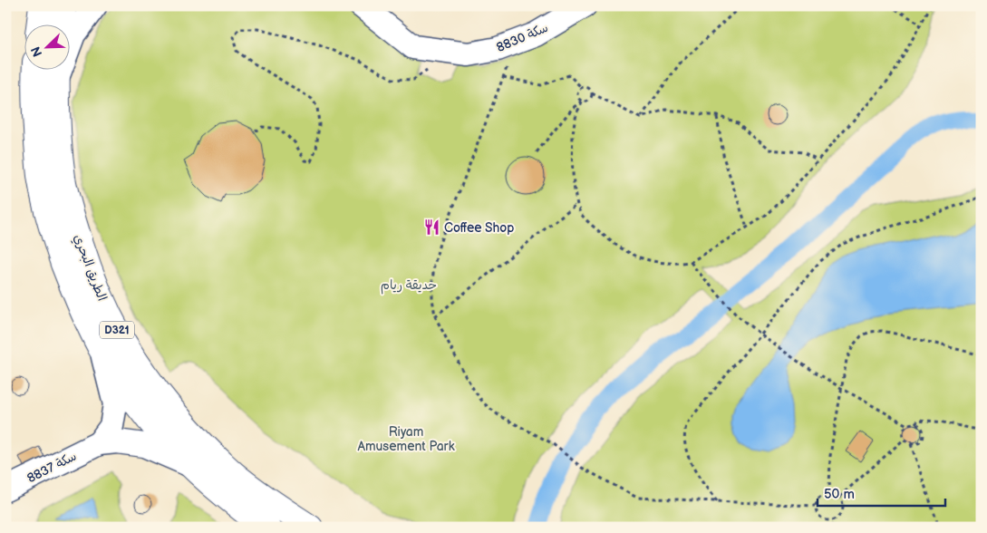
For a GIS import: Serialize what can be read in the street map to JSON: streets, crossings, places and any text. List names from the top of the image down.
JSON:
{
  "streets": {
    "main road": ["الطريق البحري", "D321"],
    "street": ["سكة 8830", "سكة 8837"]
  },
  "crossings": [
    ["الطريق البحري", "سكة 8837"]
  ],
  "parks": ["حديقة ريام", "Riyam Amusement Park"],
  "places": {
    "restaurant": ["Coffee Shop"]
  },
  "scale_bar": "50 m",
  "north": "bottom left"
}
